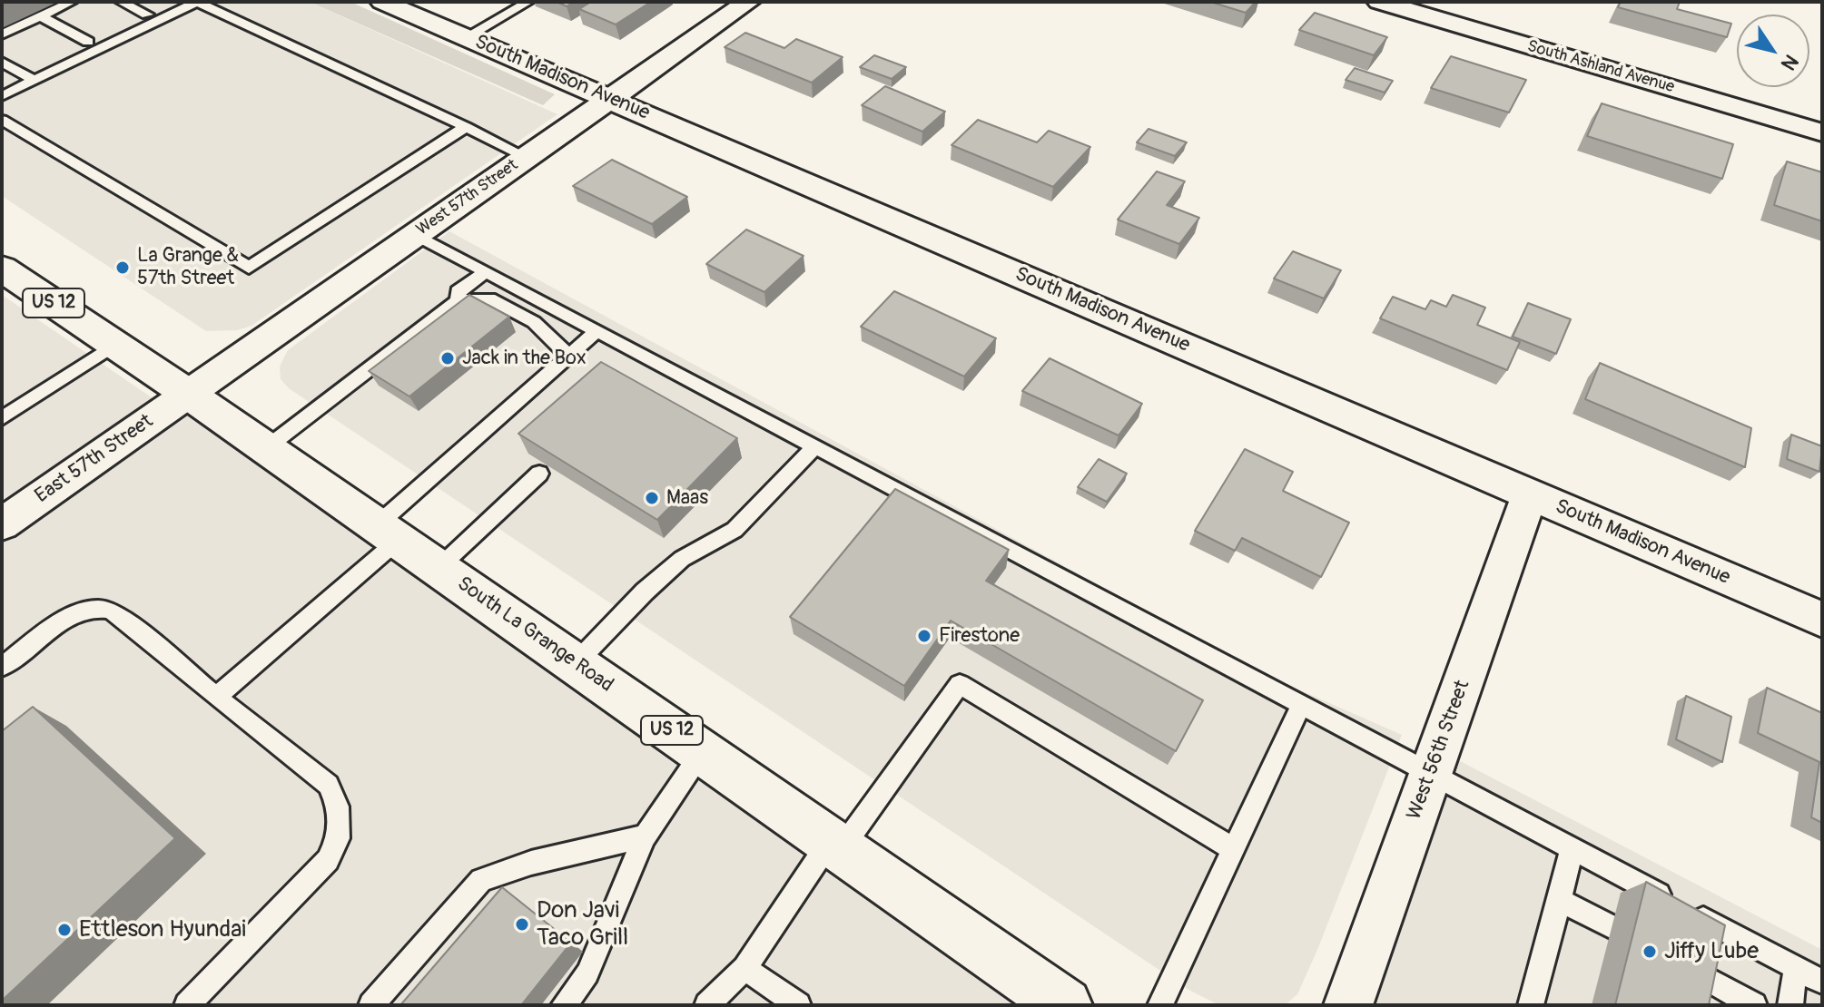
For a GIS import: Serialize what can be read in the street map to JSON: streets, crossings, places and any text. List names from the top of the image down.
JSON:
{
  "streets": {
    "main road": ["US 12", "South La Grange Road"],
    "street": [
      "South Ashland Avenue",
      "South Madison Avenue",
      "West 57th Street",
      "East 57th Street",
      "West 56th Street"
    ]
  },
  "crossings": [
    ["South Madison Avenue", "West 57th Street"],
    ["South Madison Avenue", "West 56th Street"],
    ["West 57th Street", "East 57th Street"],
    ["West 57th Street", "South La Grange Road"],
    ["East 57th Street", "South La Grange Road"]
  ],
  "places": [
    "La Grange & 57th Street",
    "Jack in the Box",
    "Maas",
    "Firestone",
    "Don Javi Taco Grill",
    "Ettleson Hyundai",
    "Jiffy Lube"
  ],
  "north": "bottom right"
}
